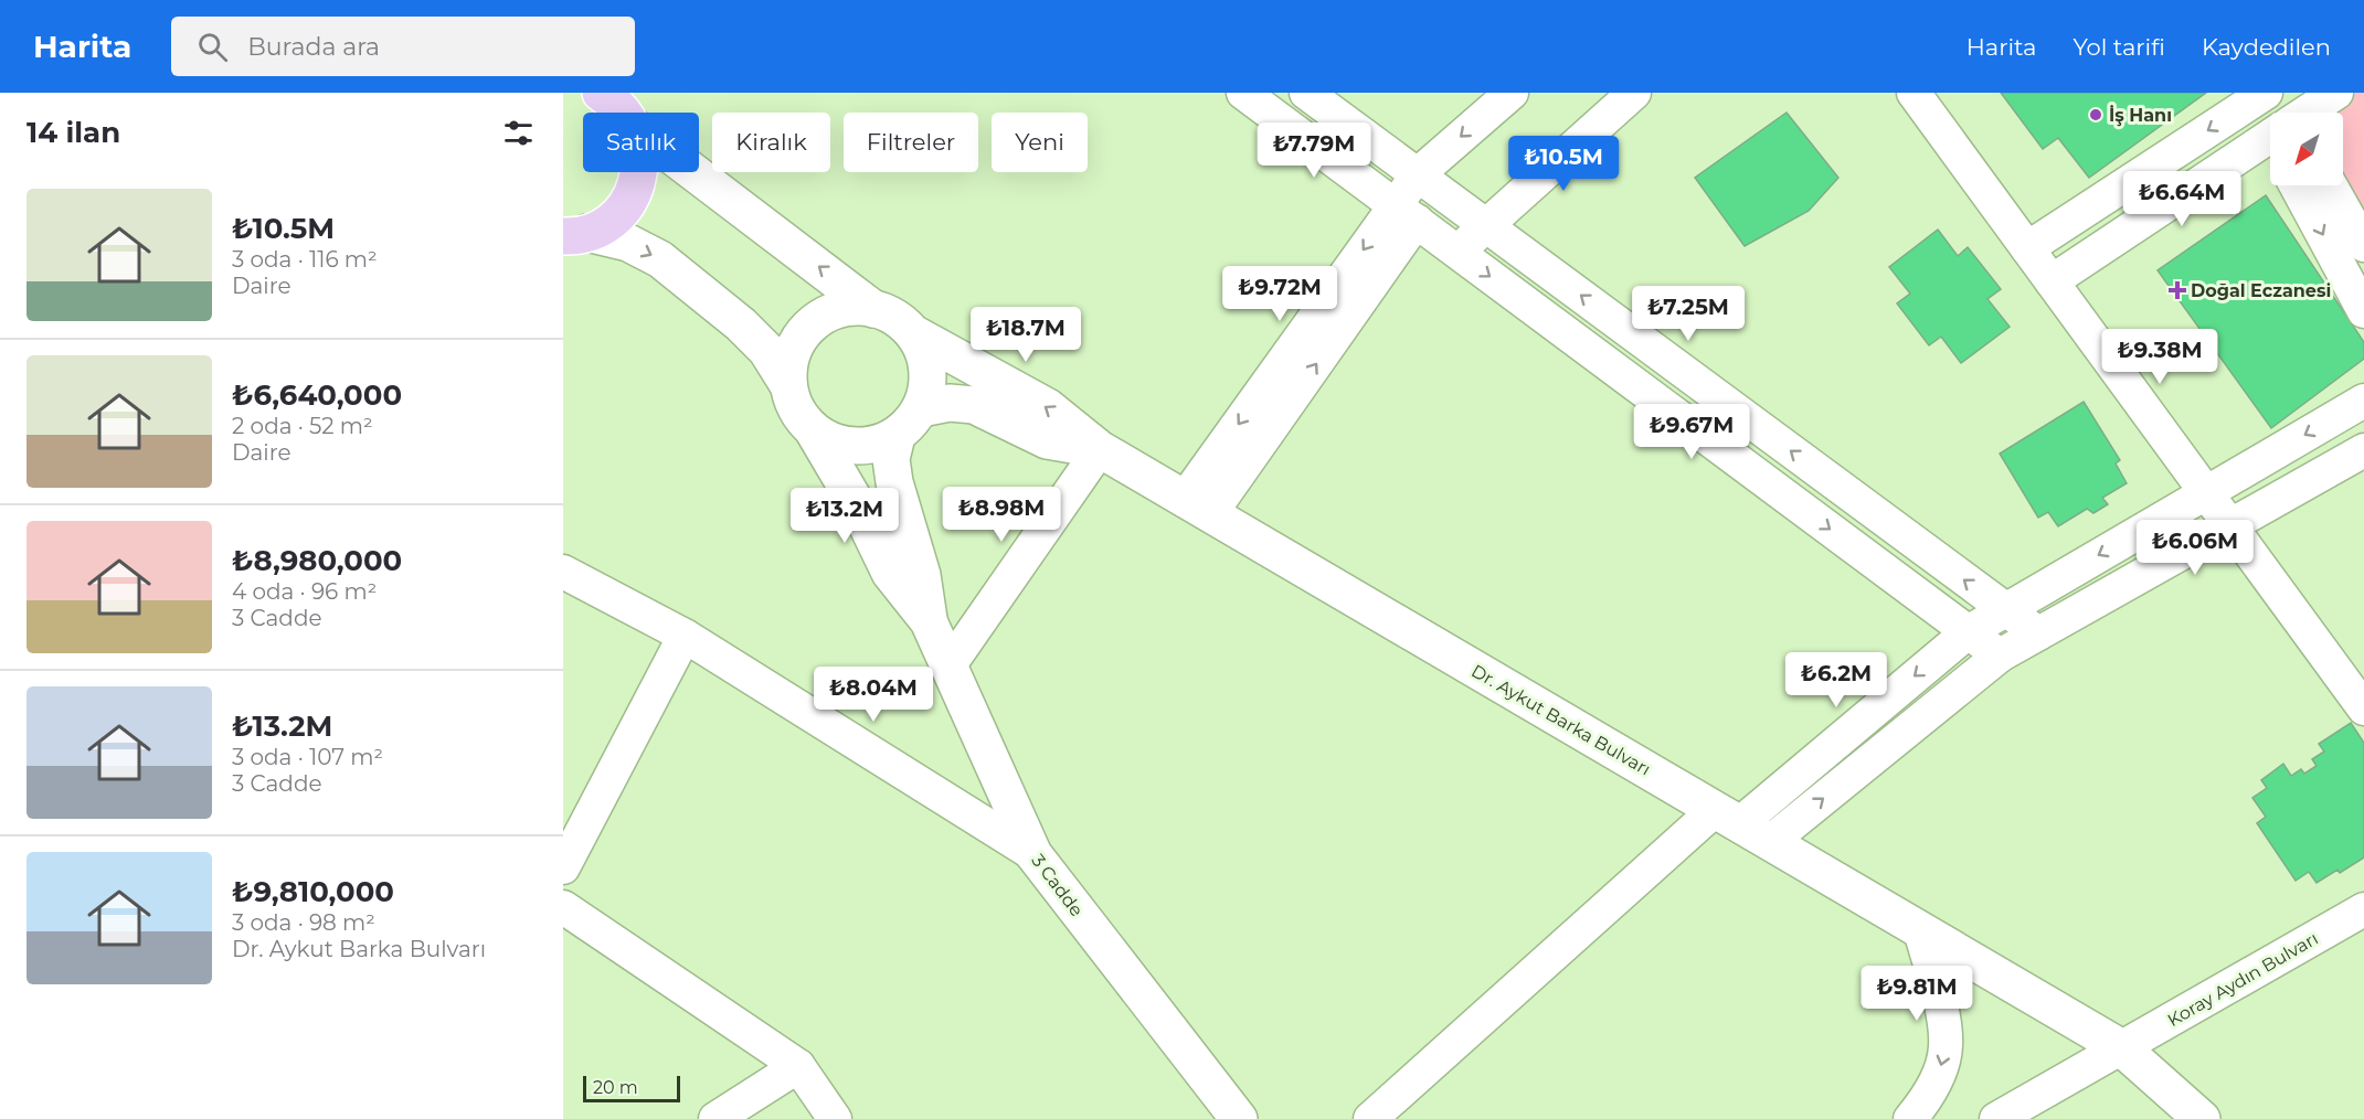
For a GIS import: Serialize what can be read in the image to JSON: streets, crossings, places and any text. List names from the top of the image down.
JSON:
{
  "streets": {
    "main road": ["Dr. Aykut Barka Bulvarı", "3 Cadde"],
    "street": ["Koray Aydın Bulvarı"]
  },
  "crossings": [
    ["Dr. Aykut Barka Bulvarı", "Koray Aydın Bulvarı"]
  ],
  "places": {
    "other": ["İş Hanı"],
    "health": ["Doğal Eczanesi"]
  },
  "scale_bar": "20 m",
  "north": "bottom left",
  "page": {
    "header": "Harita",
    "search": "Burada ara",
    "nav": ["Harita", "Yol tarifi", "Kaydedilen"],
    "heading": "14 ilan",
    "chip": [
      "Satılık",
      "Kiralık",
      "Filtreler",
      "Yeni"
    ],
    "price": [
      "₺7.79M",
      "₺10.5M",
      "₺6.64M",
      "₺9.72M",
      "₺7.25M",
      "₺18.7M",
      "₺9.38M",
      "₺9.67M",
      "₺8.98M",
      "₺13.2M",
      "₺6.06M",
      "₺6.2M",
      "₺8.04M",
      "₺9.81M"
    ],
    "list": [
      {
        "name": "₺10.5M",
        "note": "3 oda · 116 m² · Daire"
      },
      {
        "name": "₺6,640,000",
        "note": "2 oda · 52 m² · Daire"
      },
      {
        "name": "₺8,980,000",
        "note": "4 oda · 96 m² · 3 Cadde"
      },
      {
        "name": "₺13.2M",
        "note": "3 oda · 107 m² · 3 Cadde"
      },
      {
        "name": "₺9,810,000",
        "note": "3 oda · 98 m² · Dr. Aykut Barka Bulvarı"
      }
    ],
    "scale": "20 m"
  }
}
